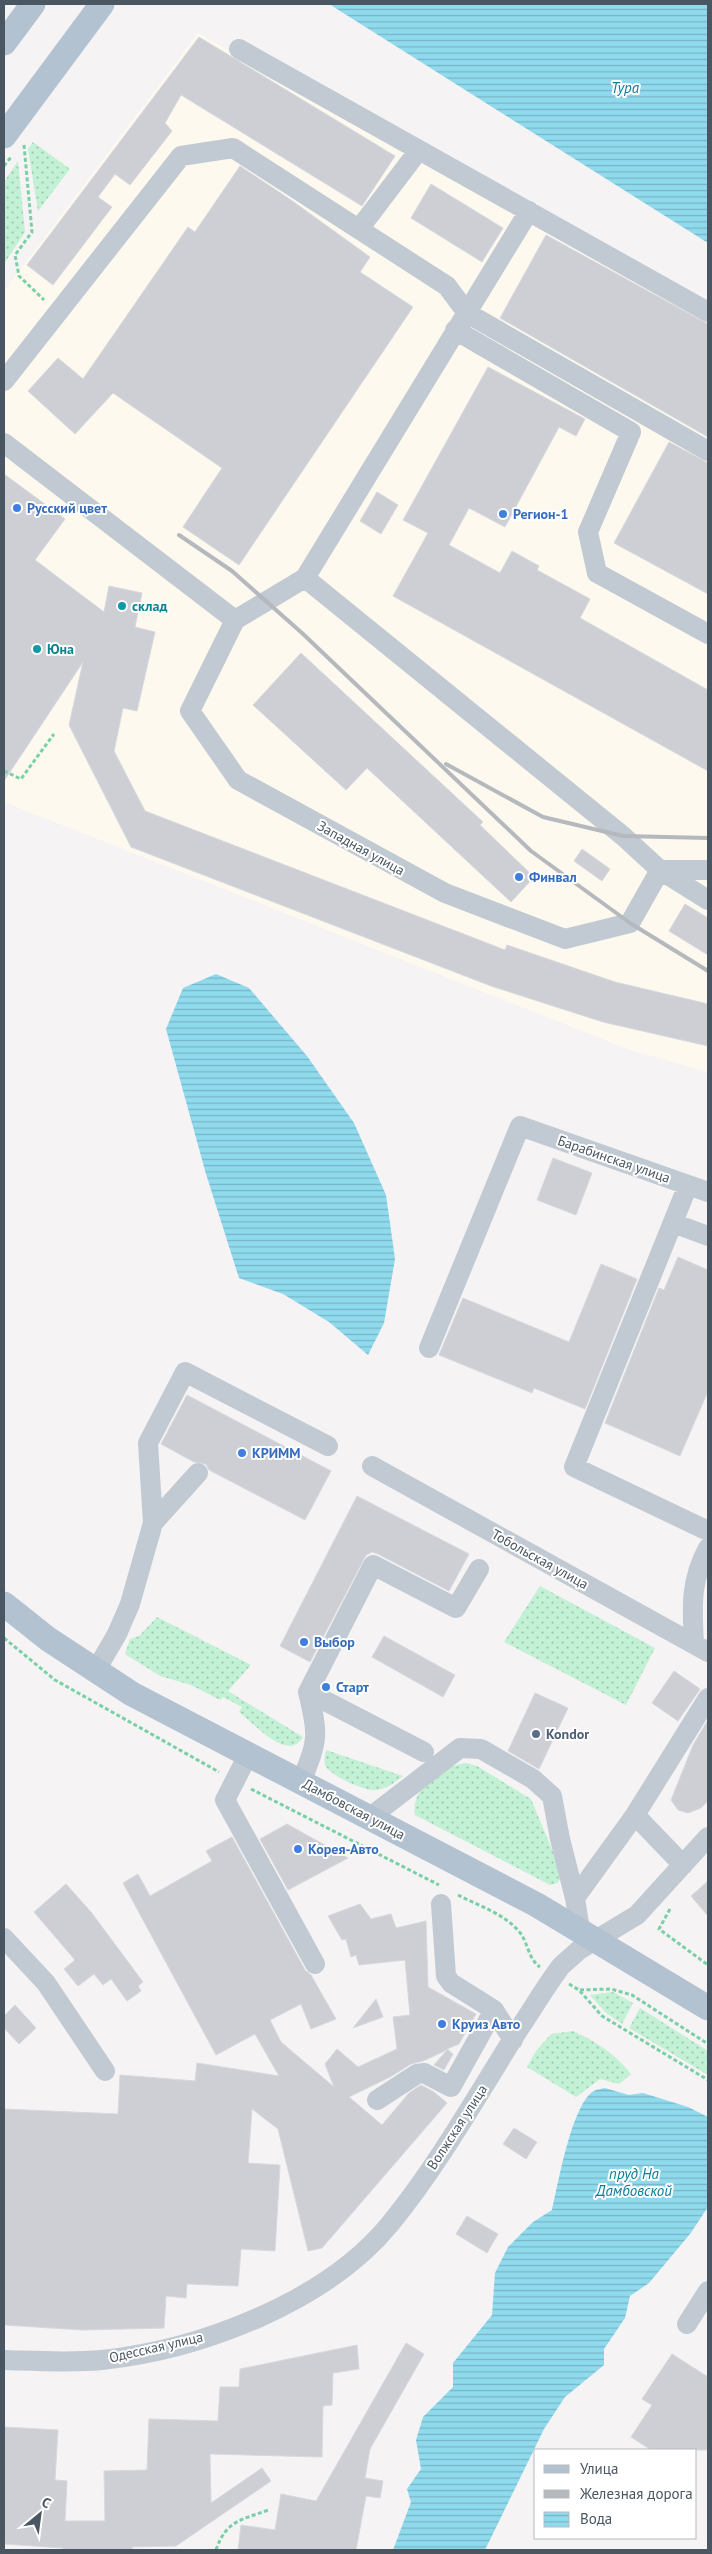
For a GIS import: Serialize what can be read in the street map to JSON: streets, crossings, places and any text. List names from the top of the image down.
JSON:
{
  "streets": {
    "main road": ["Дамбовская улица"],
    "street": [
      "Западная улица",
      "Барабинская улица",
      "Тобольская улица",
      "Волжская улица",
      "Одесская улица"
    ]
  },
  "crossings": [
    ["Дамбовская улица", "Волжская улица"],
    ["Волжская улица", "Одесская улица"]
  ],
  "water": ["Тура", "пруд На Дамбовской"],
  "places": [
    "Русский цвет",
    "Регион-1",
    "склад",
    "Юна",
    "Финвал",
    "КРИММ",
    "Выбор",
    "Старт",
    "Kondor",
    "Корея-Авто",
    "Круиз Авто"
  ],
  "legend": ["Улица", "Железная дорога", "Вода"],
  "north": "top right"
}
